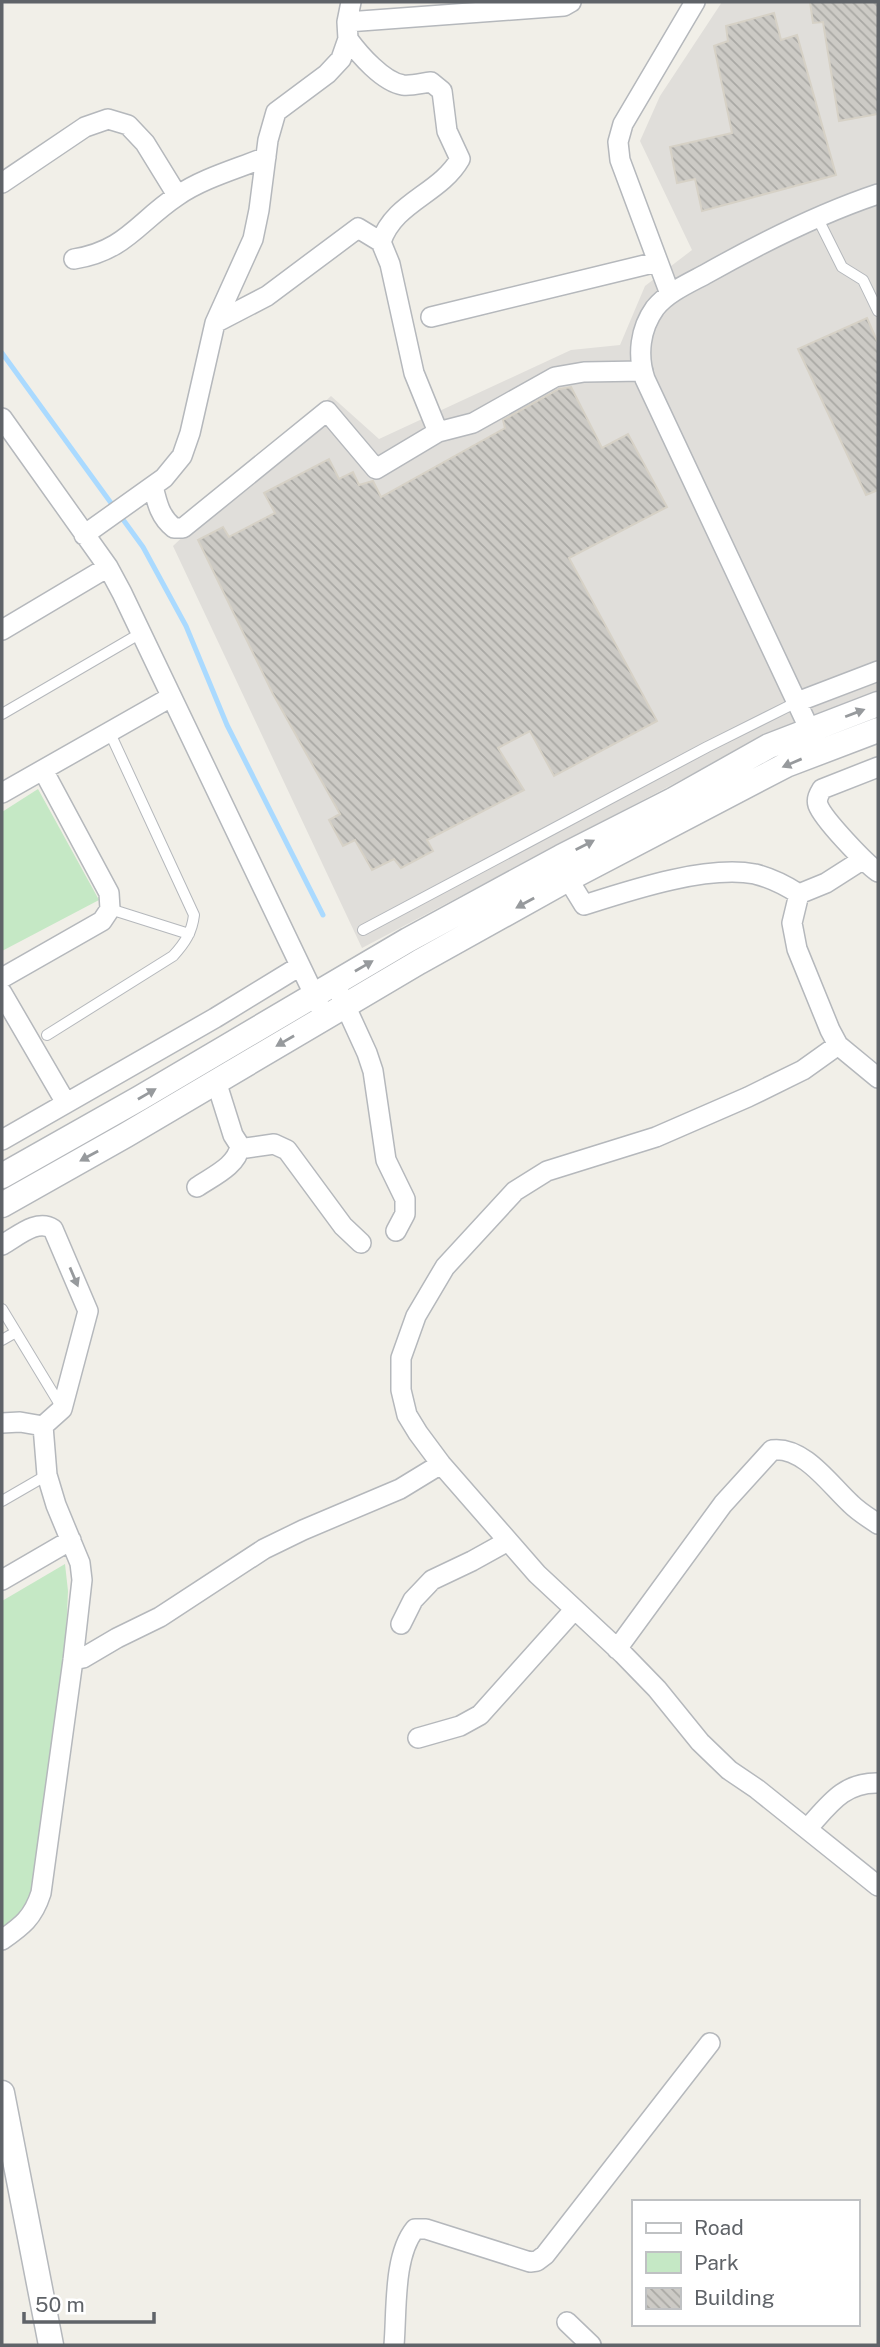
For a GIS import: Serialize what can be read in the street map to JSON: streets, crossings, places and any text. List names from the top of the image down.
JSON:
{
  "legend": ["Road", "Park", "Building"],
  "scale_bar": "50 m"
}
